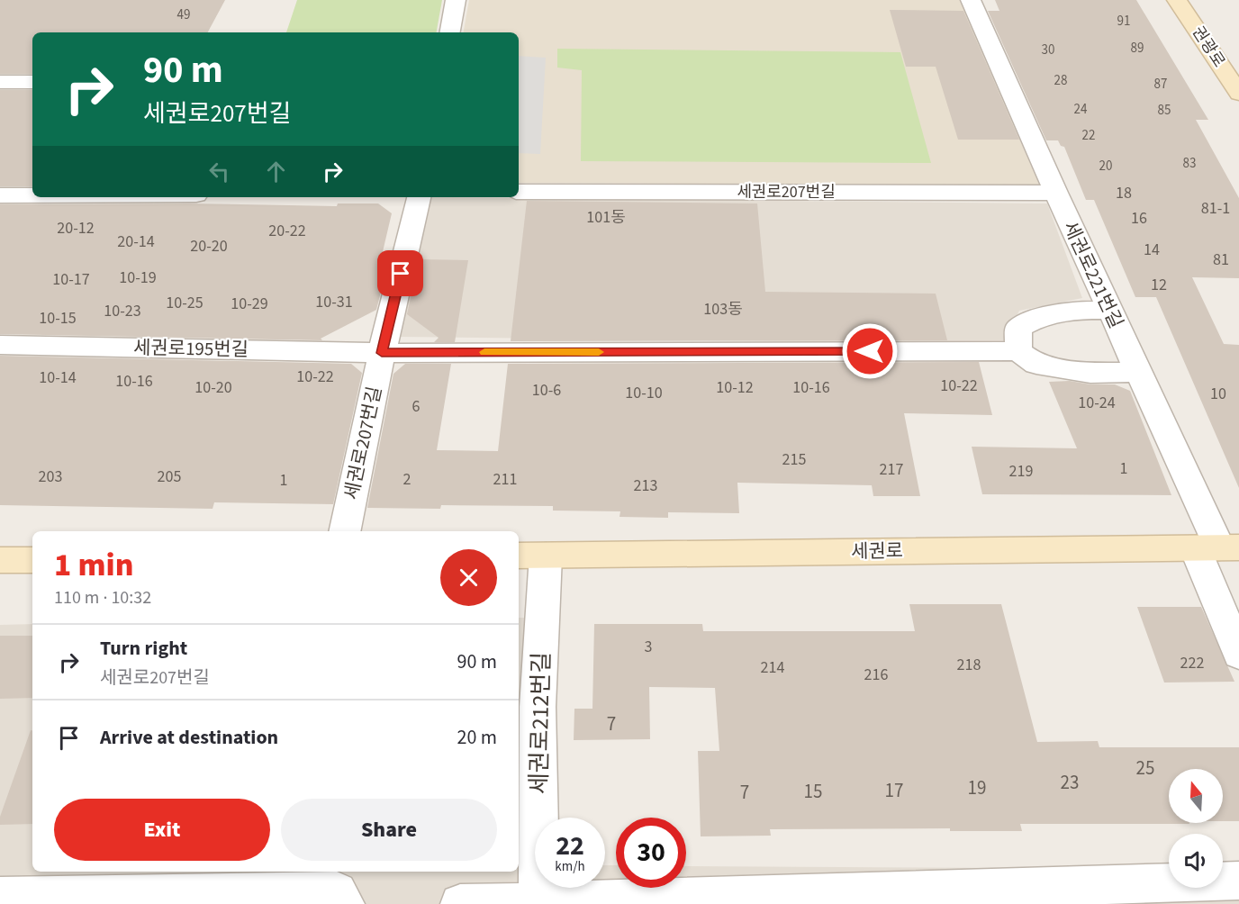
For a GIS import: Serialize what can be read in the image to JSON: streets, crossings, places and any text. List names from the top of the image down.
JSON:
{
  "streets": {
    "street": [
      "권광로",
      "세권로207번길",
      "세권로221번길",
      "세권로195번길",
      "세권로",
      "세권로212번길"
    ]
  },
  "crossings": [
    ["세권로207번길", "세권로221번길"],
    ["세권로207번길", "세권로195번길"],
    ["세권로221번길", "세권로"],
    ["세권로", "세권로212번길"]
  ],
  "house_numbers": [
    "49",
    "91",
    "89",
    "30",
    "28",
    "87",
    "24",
    "85",
    "22",
    "83",
    "20",
    "18",
    "81-1",
    "101동",
    "16",
    "20-12",
    "20-22",
    "20-14",
    "20-20",
    "14",
    "81",
    "10-19",
    "10-17",
    "12",
    "10-31",
    "10-25",
    "10-29",
    "103동",
    "10-23",
    "10-15",
    "10-22",
    "10-14",
    "10-16",
    "10-22",
    "10-20",
    "10-12",
    "10-16",
    "10-6",
    "10-10",
    "10",
    "10-24",
    "6",
    "215",
    "1",
    "217",
    "219",
    "203",
    "205",
    "2",
    "211",
    "1",
    "213",
    "3",
    "222",
    "218",
    "214",
    "216",
    "7",
    "25",
    "23",
    "19",
    "17",
    "15",
    "7"
  ],
  "north": "top",
  "page": {
    "turn": ["90 m", "세권로207번길"],
    "heading": ["1 min", "110 m · 10:32"],
    "list": [
      {
        "name": "Turn right",
        "note": "세권로207번길",
        "value": "90 m"
      },
      {
        "name": "Arrive at destination",
        "value": "20 m"
      }
    ],
    "buttons": ["Exit", "Share"],
    "speed": "22 km/h",
    "limit": "30"
  }
}
